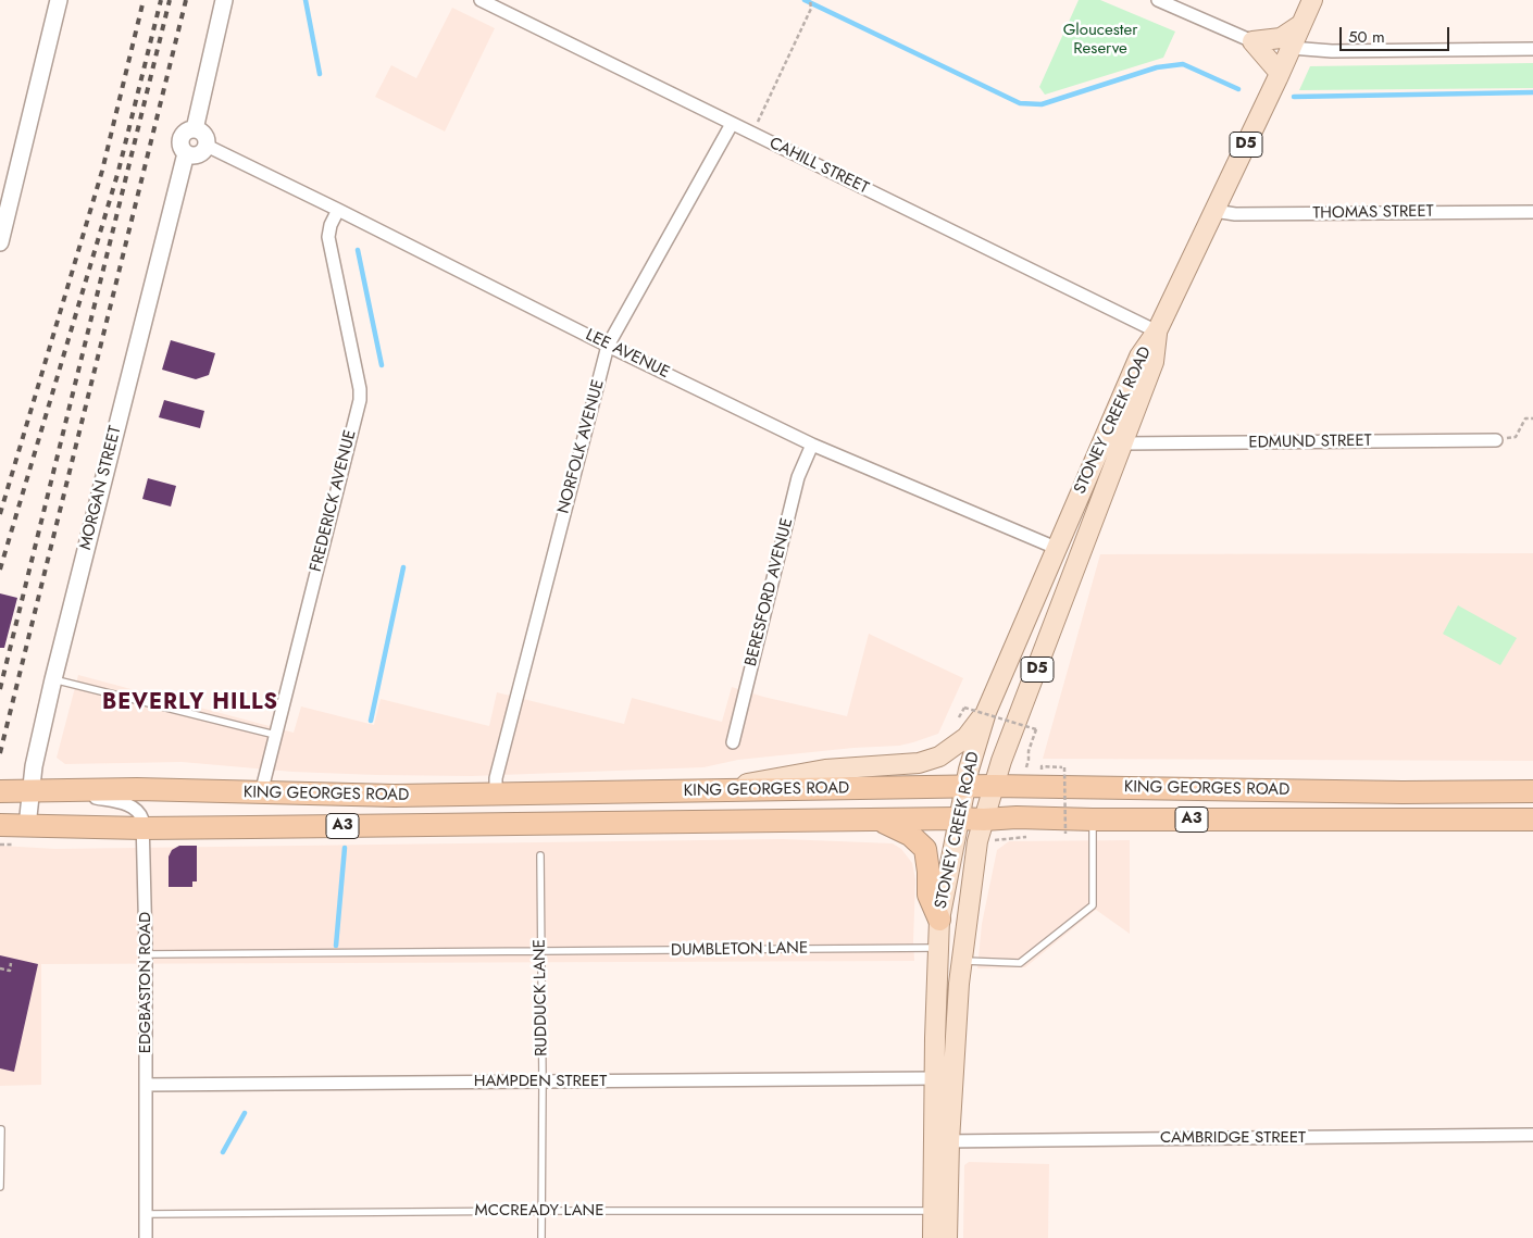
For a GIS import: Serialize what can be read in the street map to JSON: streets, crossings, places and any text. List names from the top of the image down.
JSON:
{
  "streets": {
    "highway": ["KING GEORGES ROAD", "A3"],
    "main road": ["D5", "STONEY CREEK ROAD"],
    "street": [
      "CAHILL STREET",
      "THOMAS STREET",
      "LEE AVENUE",
      "EDMUND STREET",
      "NORFOLK AVENUE",
      "MORGAN STREET",
      "FREDERICK AVENUE",
      "BERESFORD AVENUE",
      "EDGBASTON ROAD",
      "HAMPDEN STREET",
      "CAMBRIDGE STREET"
    ],
    "lane": ["DUMBLETON LANE", "RUDDUCK LANE", "MCCREADY LANE"]
  },
  "crossings": [
    ["CAHILL STREET", "STONEY CREEK ROAD"],
    ["CAHILL STREET", "NORFOLK AVENUE"],
    ["THOMAS STREET", "STONEY CREEK ROAD"],
    ["LEE AVENUE", "STONEY CREEK ROAD"],
    ["LEE AVENUE", "NORFOLK AVENUE"],
    ["LEE AVENUE", "MORGAN STREET"],
    ["LEE AVENUE", "FREDERICK AVENUE"],
    ["LEE AVENUE", "BERESFORD AVENUE"],
    ["STONEY CREEK ROAD", "EDMUND STREET"],
    ["STONEY CREEK ROAD", "KING GEORGES ROAD"],
    ["STONEY CREEK ROAD", "DUMBLETON LANE"],
    ["STONEY CREEK ROAD", "HAMPDEN STREET"],
    ["STONEY CREEK ROAD", "CAMBRIDGE STREET"],
    ["STONEY CREEK ROAD", "MCCREADY LANE"],
    ["NORFOLK AVENUE", "KING GEORGES ROAD"],
    ["MORGAN STREET", "KING GEORGES ROAD"],
    ["FREDERICK AVENUE", "KING GEORGES ROAD"],
    ["KING GEORGES ROAD", "EDGBASTON ROAD"],
    ["DUMBLETON LANE", "EDGBASTON ROAD"],
    ["DUMBLETON LANE", "RUDDUCK LANE"],
    ["EDGBASTON ROAD", "HAMPDEN STREET"],
    ["EDGBASTON ROAD", "MCCREADY LANE"],
    ["RUDDUCK LANE", "HAMPDEN STREET"],
    ["RUDDUCK LANE", "MCCREADY LANE"]
  ],
  "districts": ["BEVERLY HILLS"],
  "parks": ["Gloucester Reserve"],
  "scale_bar": "50 m"
}
